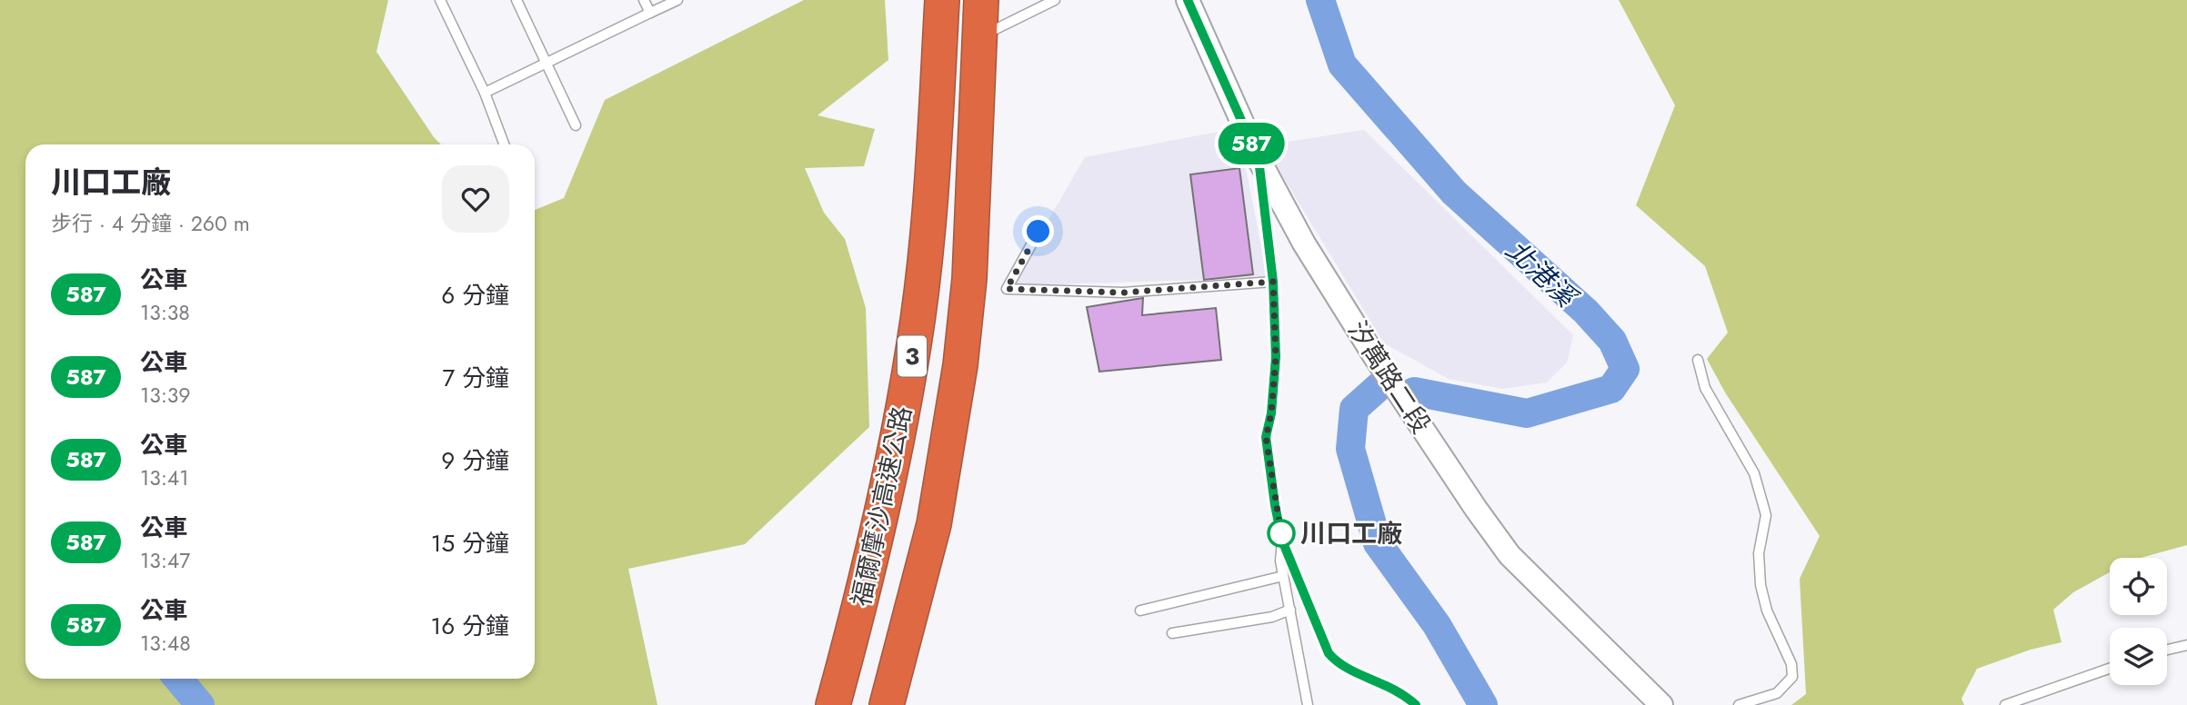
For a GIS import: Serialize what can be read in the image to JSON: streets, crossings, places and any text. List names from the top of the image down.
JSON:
{
  "streets": {
    "highway": ["3", "福爾摩沙高速公路"],
    "street": ["汐萬路二段"]
  },
  "water": ["北港溪"],
  "places": ["川口工廠"],
  "lines": ["bus line 587"],
  "page": {
    "on_map": "587",
    "heading": ["川口工廠", "步行 · 4 分鐘 · 260 m"],
    "list": [
      {
        "mark": "587",
        "name": "公車",
        "note": "13:38",
        "value": "6 分鐘"
      },
      {
        "mark": "587",
        "name": "公車",
        "note": "13:39",
        "value": "7 分鐘"
      },
      {
        "mark": "587",
        "name": "公車",
        "note": "13:41",
        "value": "9 分鐘"
      },
      {
        "mark": "587",
        "name": "公車",
        "note": "13:47",
        "value": "15 分鐘"
      },
      {
        "mark": "587",
        "name": "公車",
        "note": "13:48",
        "value": "16 分鐘"
      }
    ]
  }
}
